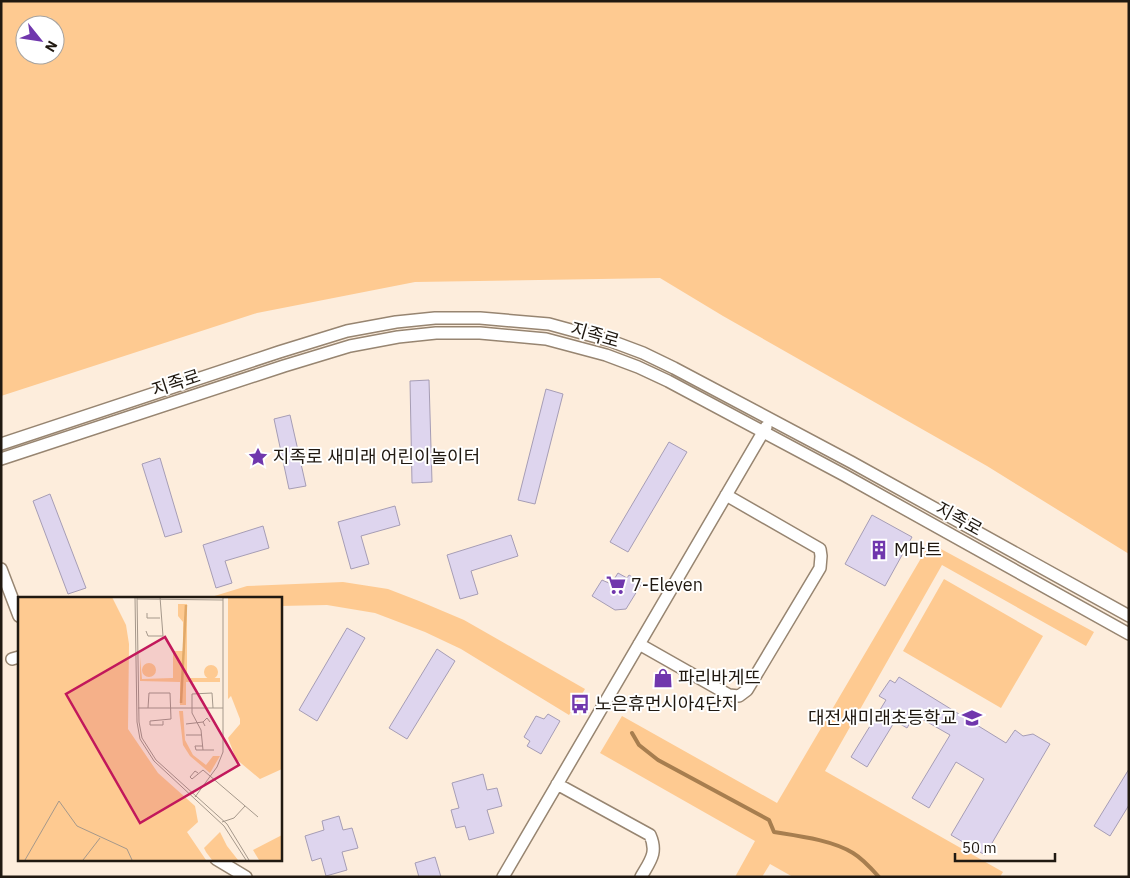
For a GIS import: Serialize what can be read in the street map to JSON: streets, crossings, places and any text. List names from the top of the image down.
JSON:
{
  "streets": {
    "street": ["지족로"]
  },
  "places": {
    "place": ["지족로 새미래 어린이놀이터"],
    "building": ["M마트"],
    "supermarket": ["7-Eleven"],
    "shop": ["파리바게뜨"],
    "bus stop": ["노은휴먼시아4단지"],
    "school or university": ["대전새미래초등학교"]
  },
  "scale_bar": "50 m",
  "north": "bottom right"
}
